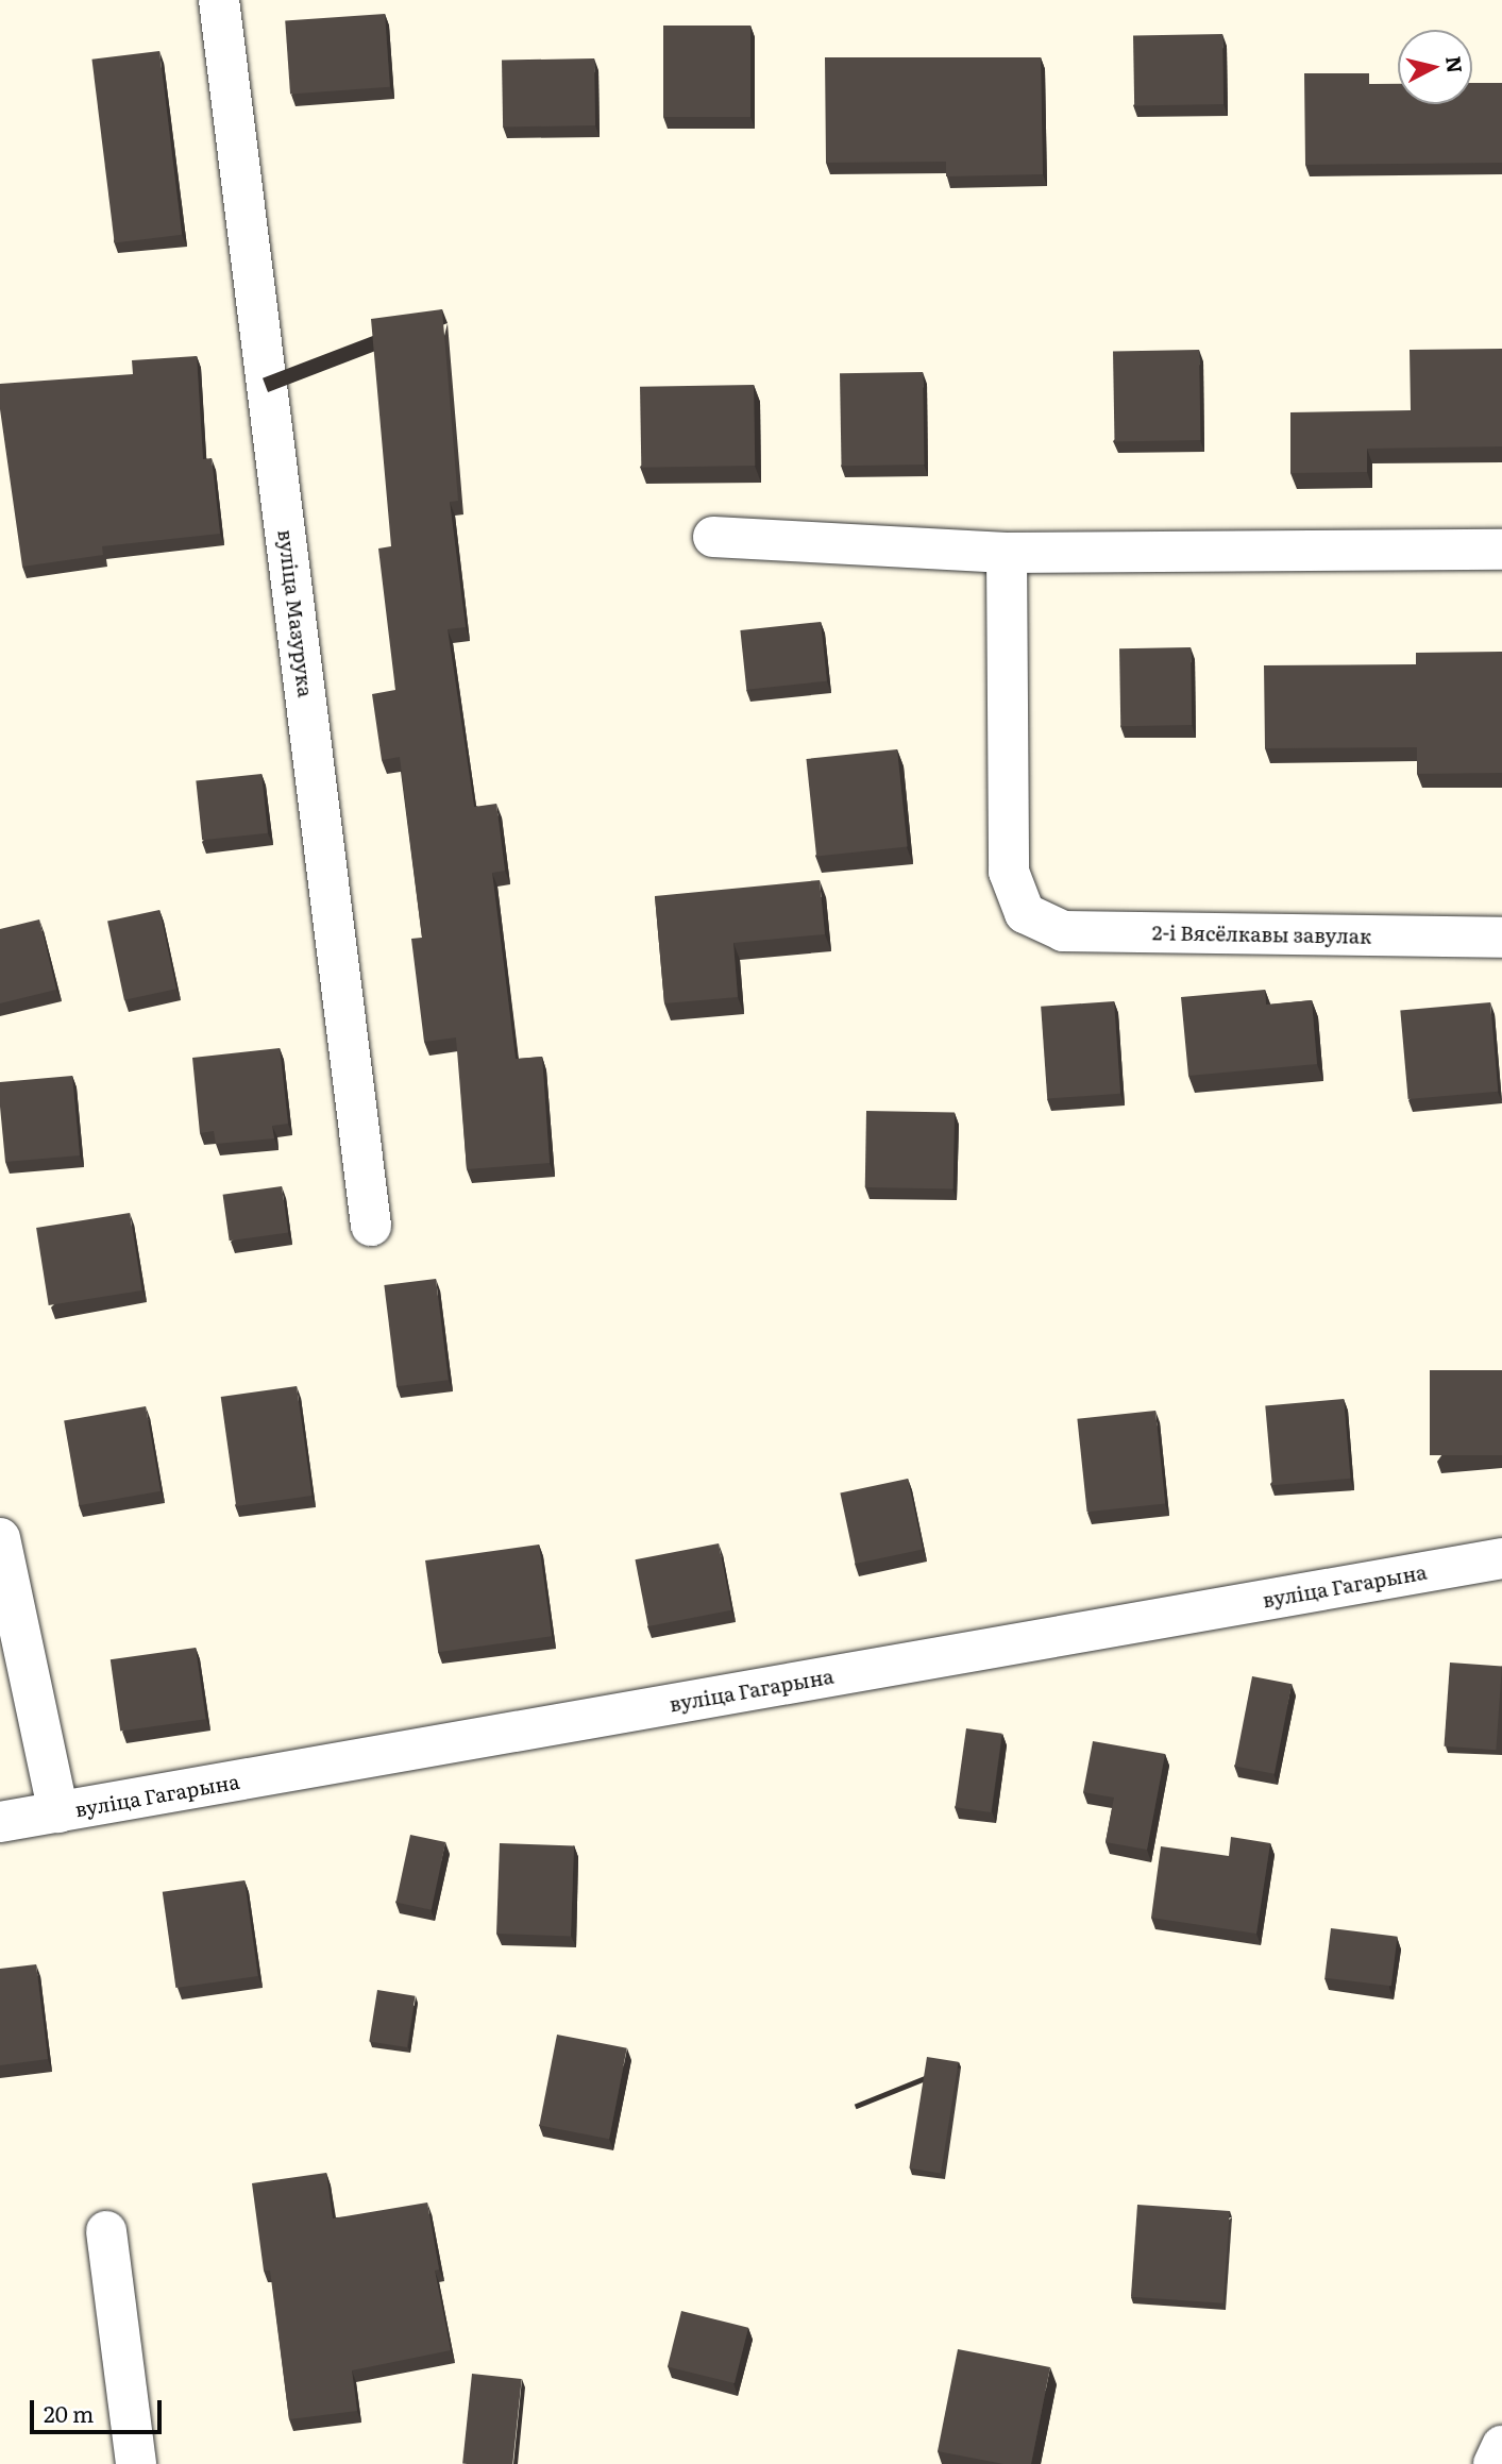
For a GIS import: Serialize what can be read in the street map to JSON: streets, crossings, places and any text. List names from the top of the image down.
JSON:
{
  "streets": {
    "street": ["вуліца Мазурука", "2-і Вясёлкавы завулак", "вуліца Гагарына"]
  },
  "scale_bar": "20 m",
  "north": "right"
}
